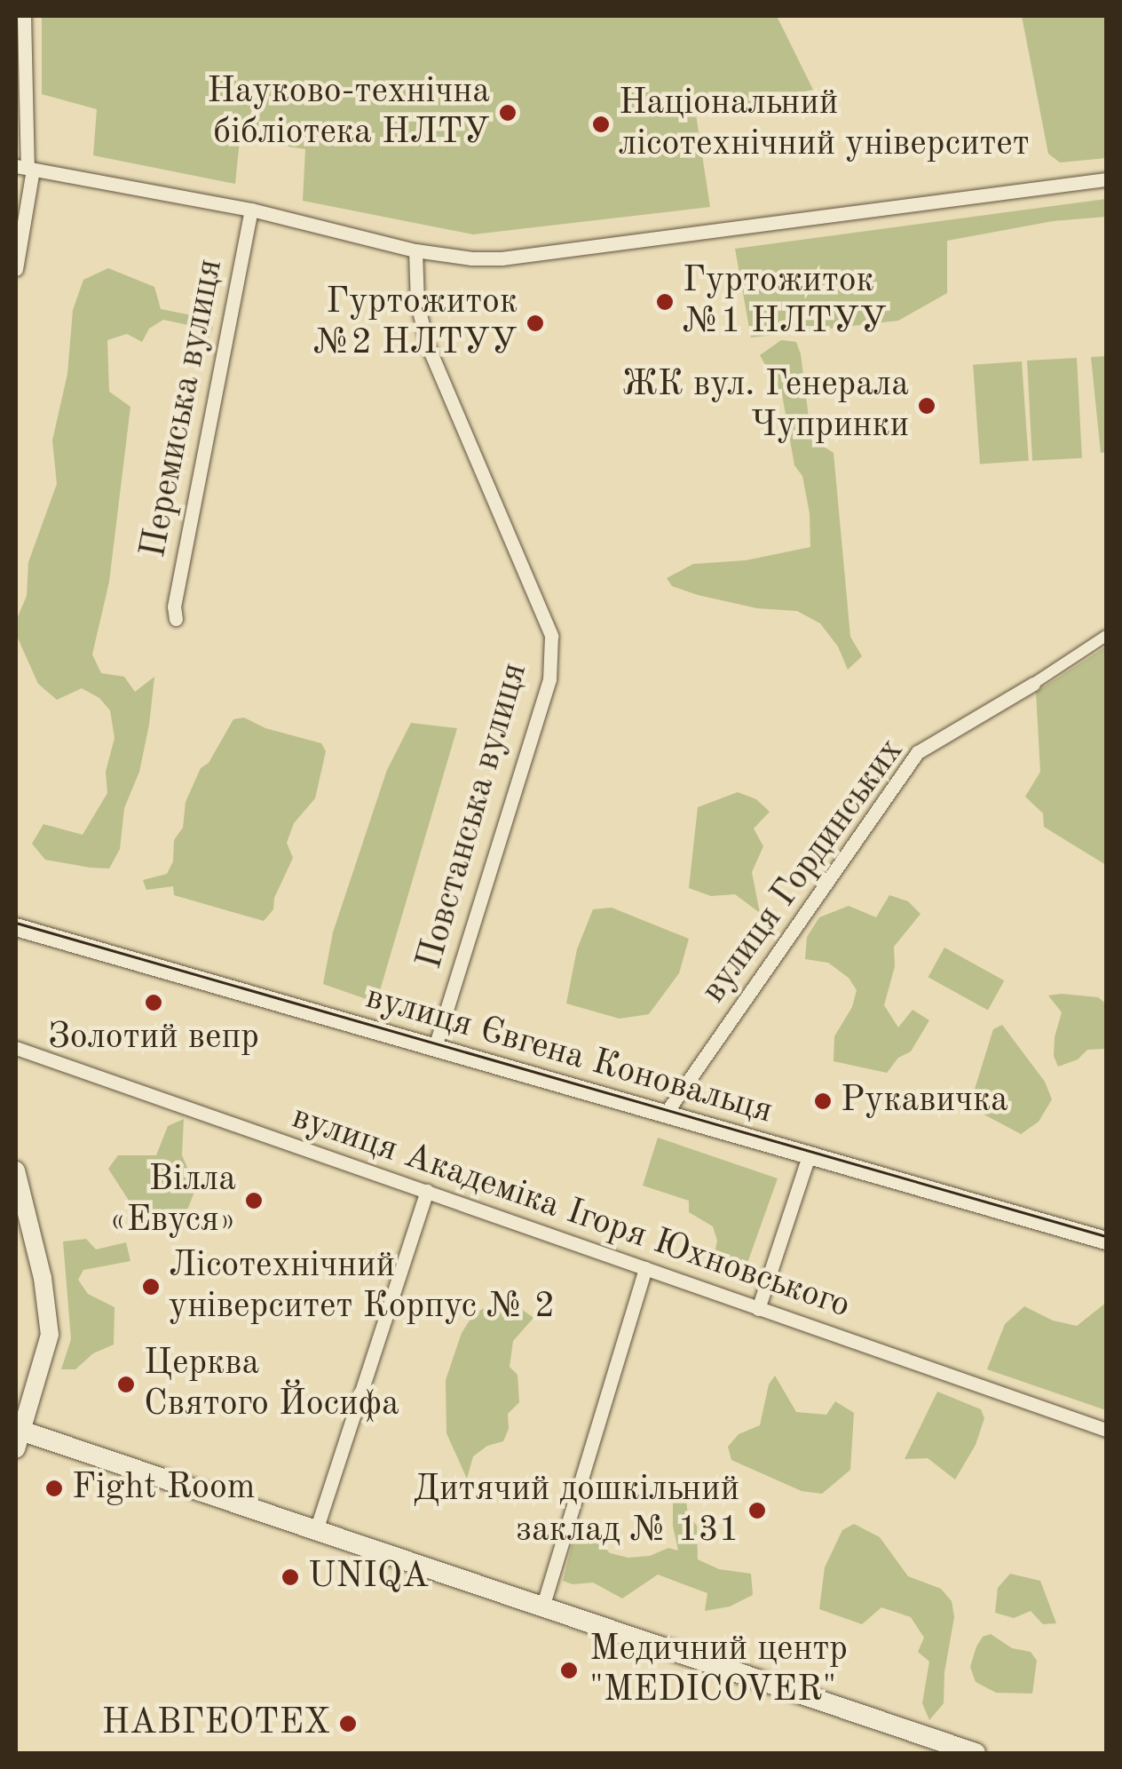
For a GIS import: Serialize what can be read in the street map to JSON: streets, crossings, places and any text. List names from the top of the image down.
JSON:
{
  "streets": {
    "street": [
      "Перемиська вулиця",
      "Повстанська вулиця",
      "вулиця Гординських",
      "вулиця Євгена Коновальця",
      "вулиця Академіка Ігоря Юхновського"
    ]
  },
  "crossings": [
    ["Повстанська вулиця", "вулиця Євгена Коновальця"],
    ["вулиця Гординських", "вулиця Євгена Коновальця"]
  ],
  "places": [
    "Науково-технічна бібліотека НЛТУ",
    "Національний лісотехнічний університет",
    "Гуртожиток №1 НЛТУУ",
    "Гуртожиток №2 НЛТУУ",
    "ЖК вул. Генерала Чупринки",
    "Золотий вепр",
    "Рукавичка",
    "Вілла «Евуся»",
    "Лісотехнічний університет Корпус № 2",
    "Церква Святого Йосифа",
    "Fight Room",
    "Дитячий дошкільний заклад № 131",
    "UNIQA",
    "Медичний центр \"MEDICOVER\"",
    "НАВГЕОТЕХ"
  ]
}
